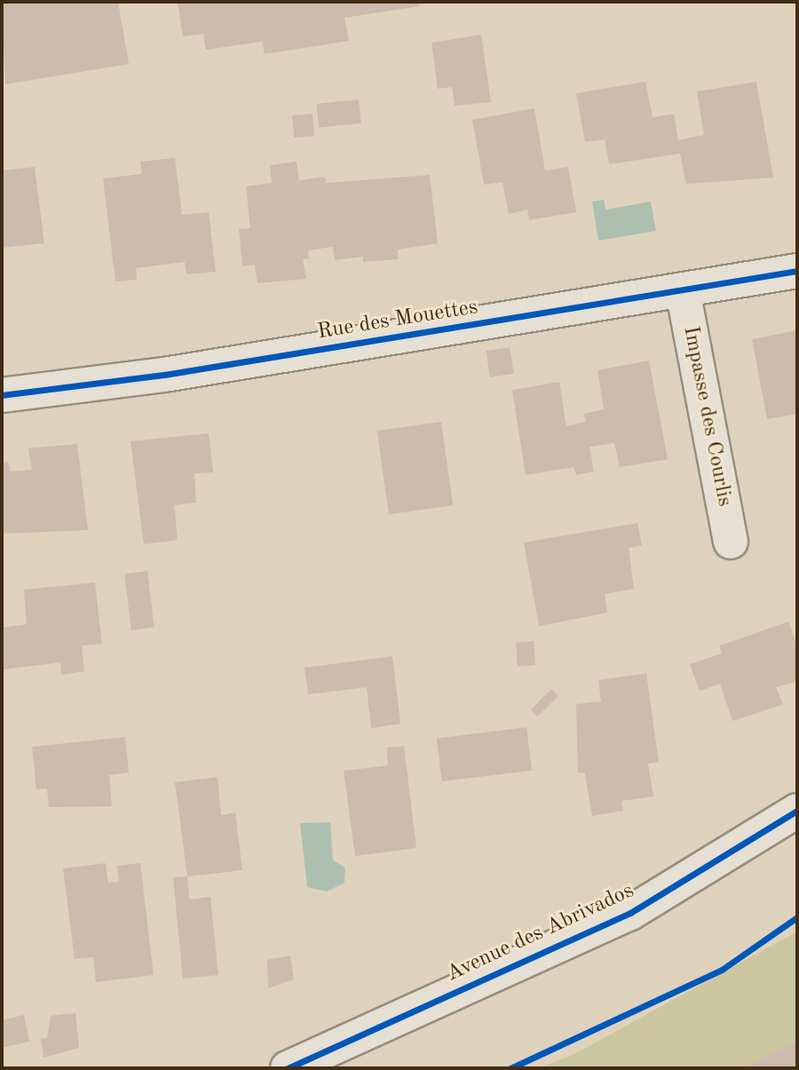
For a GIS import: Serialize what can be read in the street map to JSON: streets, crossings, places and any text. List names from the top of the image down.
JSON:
{
  "streets": {
    "street": ["Rue des Mouettes", "Impasse des Courlis", "Avenue des Abrivados"]
  },
  "crossings": [
    ["Rue des Mouettes", "Impasse des Courlis"]
  ]
}
